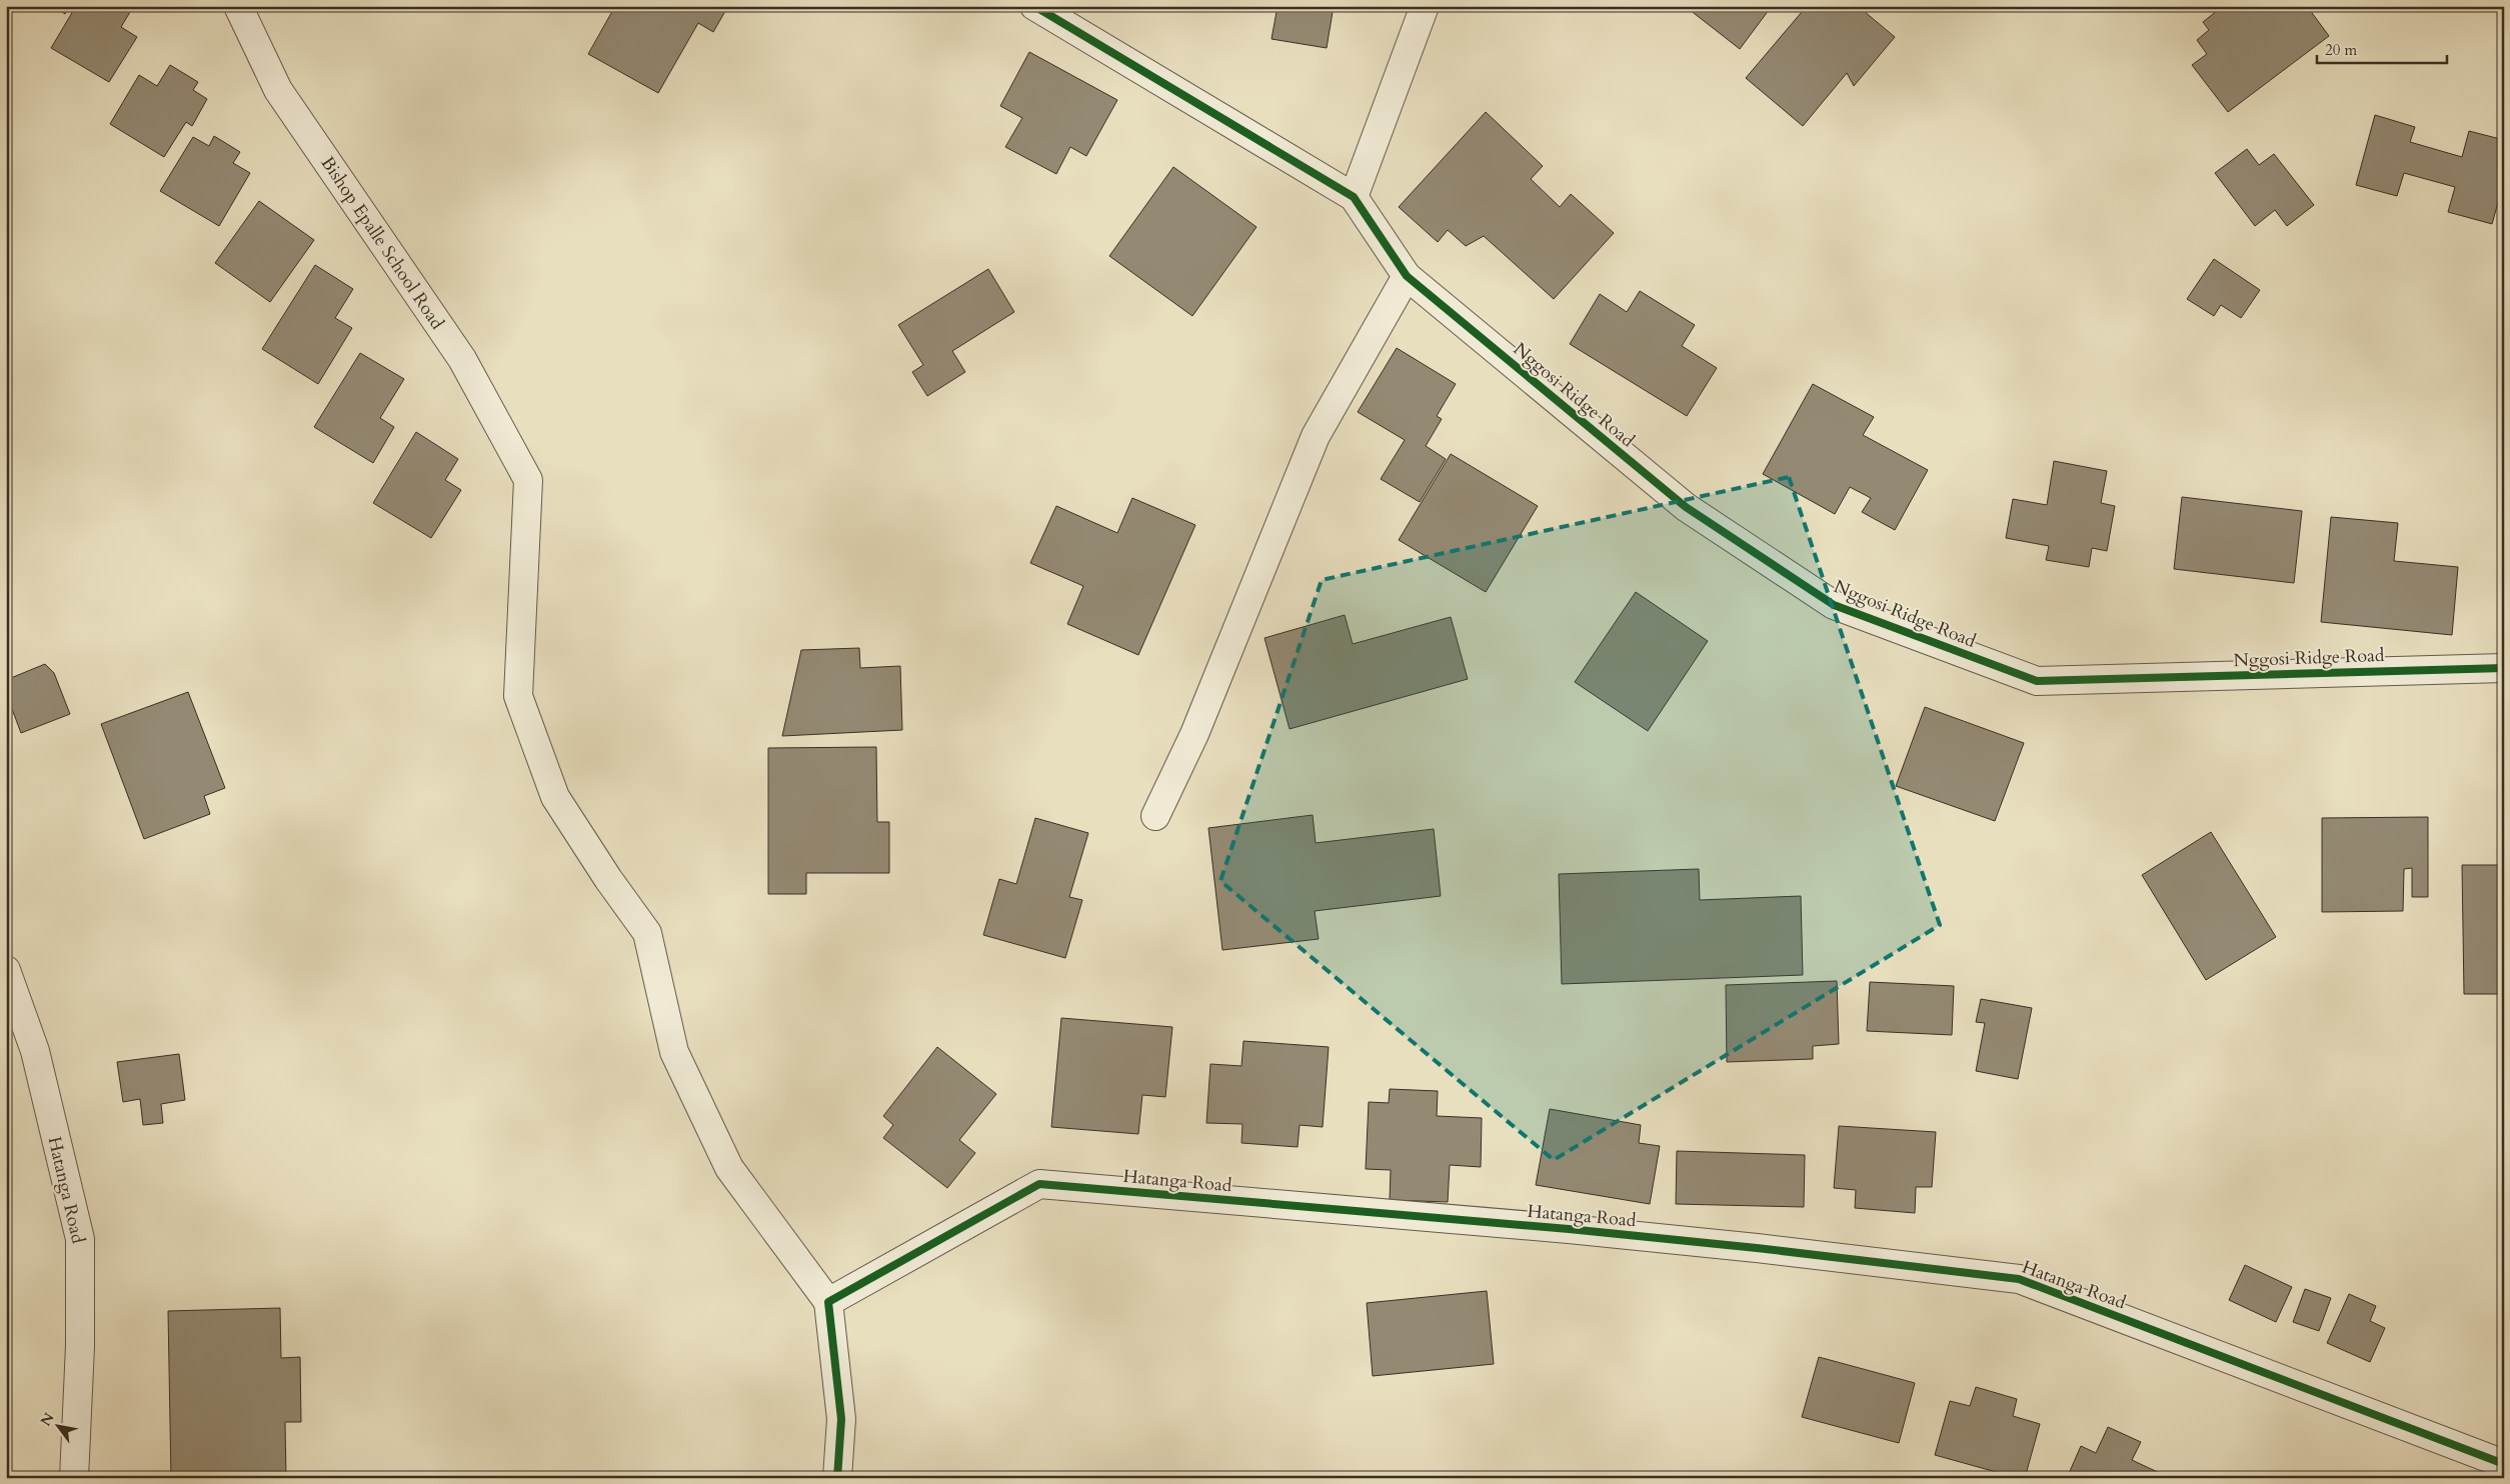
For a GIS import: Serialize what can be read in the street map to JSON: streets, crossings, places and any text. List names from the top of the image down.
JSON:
{
  "streets": {
    "street": ["Bishop Epalle School Road", "Nggosi Ridge Road", "Hatanga Road"]
  },
  "crossings": [
    ["Bishop Epalle School Road", "Hatanga Road"]
  ],
  "scale_bar": "20 m",
  "north": "top left"
}
